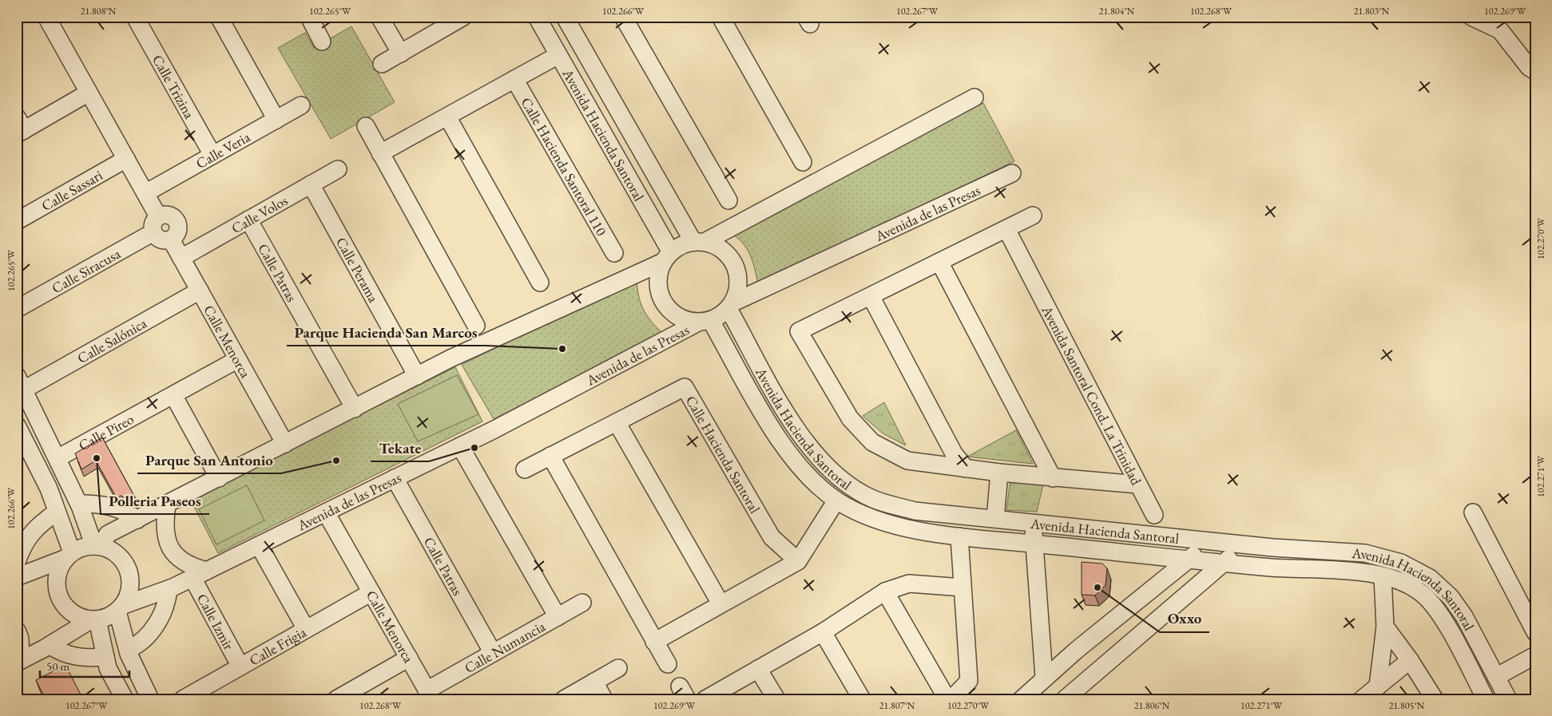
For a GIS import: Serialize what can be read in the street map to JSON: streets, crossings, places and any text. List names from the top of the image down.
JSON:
{
  "streets": {
    "street": [
      "Calle Trizina",
      "Avenida Hacienda Santoral",
      "Calle Veria",
      "Calle Hacienda Santoral 110",
      "Calle Sassari",
      "Calle Volos",
      "Avenida de las Presas",
      "Calle Perama",
      "Calle Siracusa",
      "Calle Patras",
      "Calle Salónica",
      "Calle Menorca",
      "Avenida Santoral Cond. La Trinidad",
      "Calle Pireo",
      "Calle Hacienda Santoral",
      "Calle Izmir",
      "Calle Frigia",
      "Calle Numancia"
    ]
  },
  "crossings": [
    ["Calle Trizina", "Calle Veria"],
    ["Avenida Hacienda Santoral", "Avenida de las Presas"],
    ["Calle Volos", "Calle Perama"],
    ["Calle Volos", "Calle Patras"],
    ["Calle Volos", "Calle Menorca"],
    ["Avenida de las Presas", "Calle Patras"],
    ["Avenida de las Presas", "Calle Menorca"],
    ["Avenida de las Presas", "Calle Izmir"],
    ["Calle Siracusa", "Calle Menorca"],
    ["Calle Patras", "Calle Numancia"],
    ["Calle Salónica", "Calle Menorca"],
    ["Calle Menorca", "Calle Pireo"],
    ["Calle Menorca", "Calle Frigia"],
    ["Calle Menorca", "Calle Numancia"],
    ["Calle Izmir", "Calle Frigia"]
  ],
  "places": [
    "Parque Hacienda San Marcos",
    "Tekate",
    "Polleria Paseos",
    "Parque San Antonio",
    "Oxxo"
  ],
  "scale_bar": "50 m",
  "coordinates": [
    "21.808°N",
    "102.265°W",
    "102.266°W",
    "102.267°W",
    "21.804°N",
    "102.268°W",
    "21.803°N",
    "102.269°W",
    "102.270°W",
    "102.271°W",
    "21.807°N",
    "21.806°N",
    "21.805°N"
  ]
}
